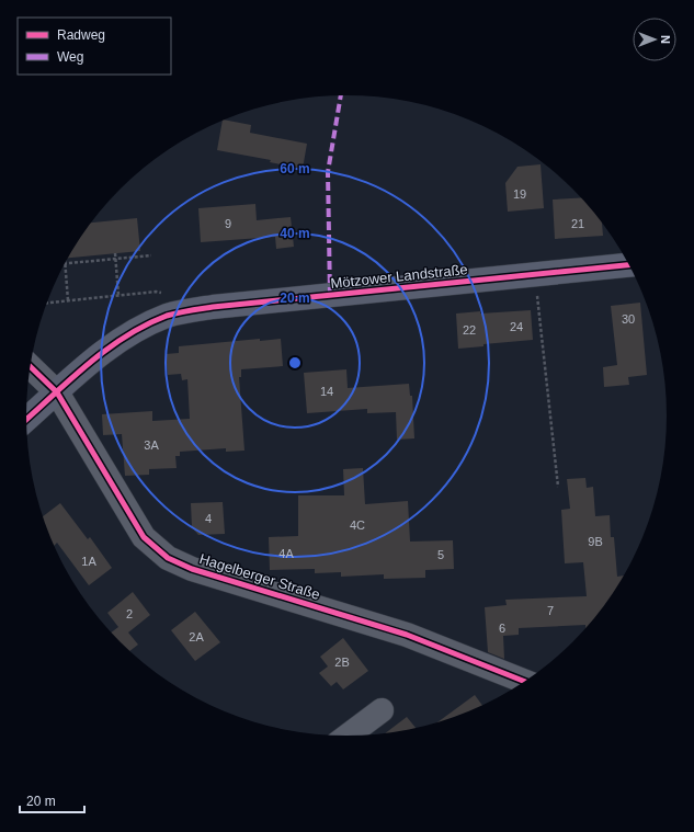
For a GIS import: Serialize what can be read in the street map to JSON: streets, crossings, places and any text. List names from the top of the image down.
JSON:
{
  "streets": {
    "main road": ["Mötzower Landstraße"],
    "street": ["Hagelberger Straße"]
  },
  "crossings": [
    ["Mötzower Landstraße", "Hagelberger Straße"]
  ],
  "house_numbers": [
    "19",
    "9",
    "21",
    "30",
    "24",
    "22",
    "14",
    "3A",
    "4",
    "4C",
    "9B",
    "4A",
    "5",
    "1A",
    "7",
    "2",
    "6",
    "2A",
    "2B"
  ],
  "legend": ["Radweg", "Weg"],
  "scale_bar": "20 m",
  "north": "right",
  "rings": ["60 m", "40 m", "20 m"]
}
